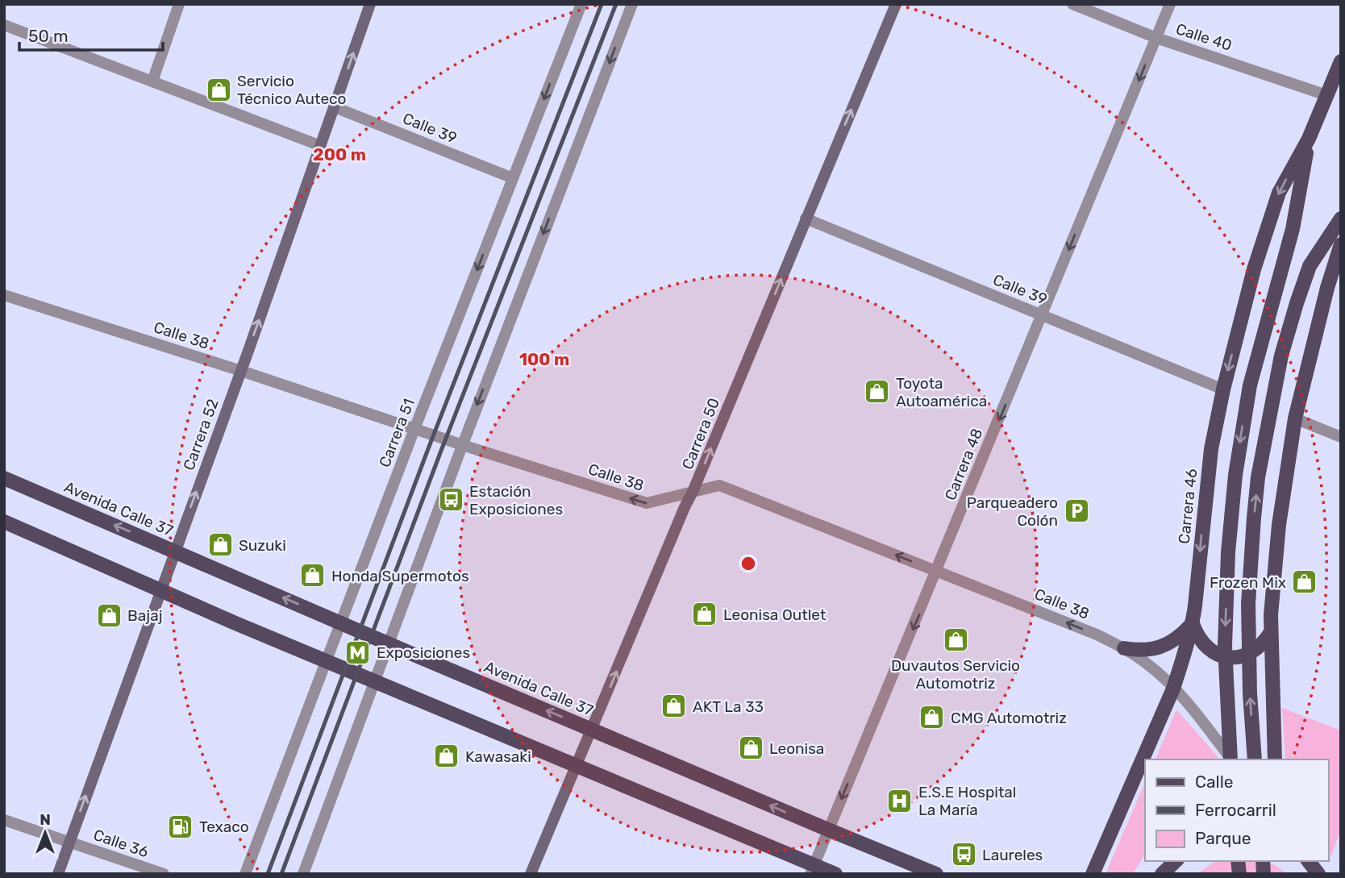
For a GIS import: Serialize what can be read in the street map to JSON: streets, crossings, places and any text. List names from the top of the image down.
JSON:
{
  "streets": {
    "main road": [
      "Carrera 50",
      "Carrera 52",
      "Carrera 46",
      "Avenida Calle 37"
    ],
    "street": [
      "Calle 40",
      "Calle 39",
      "Calle 38",
      "Carrera 51",
      "Carrera 48",
      "Calle 36"
    ]
  },
  "crossings": [
    ["Calle 40", "Carrera 48"],
    ["Calle 40", "Carrera 46"],
    ["Calle 39", "Carrera 51"],
    ["Calle 39", "Carrera 50"],
    ["Calle 39", "Carrera 52"],
    ["Calle 39", "Carrera 48"],
    ["Calle 39", "Carrera 46"],
    ["Calle 38", "Carrera 51"],
    ["Calle 38", "Carrera 50"],
    ["Calle 38", "Carrera 52"],
    ["Calle 38", "Carrera 48"],
    ["Calle 38", "Carrera 46"],
    ["Carrera 51", "Avenida Calle 37"],
    ["Carrera 50", "Avenida Calle 37"],
    ["Carrera 52", "Avenida Calle 37"],
    ["Carrera 52", "Calle 36"],
    ["Carrera 48", "Avenida Calle 37"]
  ],
  "one_way": [
    "Calle 38",
    "Carrera 50",
    "Carrera 52",
    "Carrera 48"
  ],
  "places": {
    "shop": [
      "Servicio Técnico Auteco",
      "Toyota Autoamérica",
      "Suzuki",
      "Honda Supermotos",
      "Frozen Mix",
      "Leonisa Outlet",
      "Bajaj",
      "Duvautos Servicio Automotriz",
      "AKT La 33",
      "CMG Automotriz",
      "Leonisa",
      "Kawasaki"
    ],
    "bus stop": ["Estación Exposiciones", "Laureles"],
    "parking": ["Parqueadero Colón"],
    "metro station": ["Exposiciones"],
    "hospital": ["E.S.E Hospital La María"],
    "fuel station": ["Texaco"]
  },
  "legend": ["Calle", "Ferrocarril", "Parque"],
  "scale_bar": "50 m",
  "north": "top",
  "rings": ["200 m", "100 m"]
}
